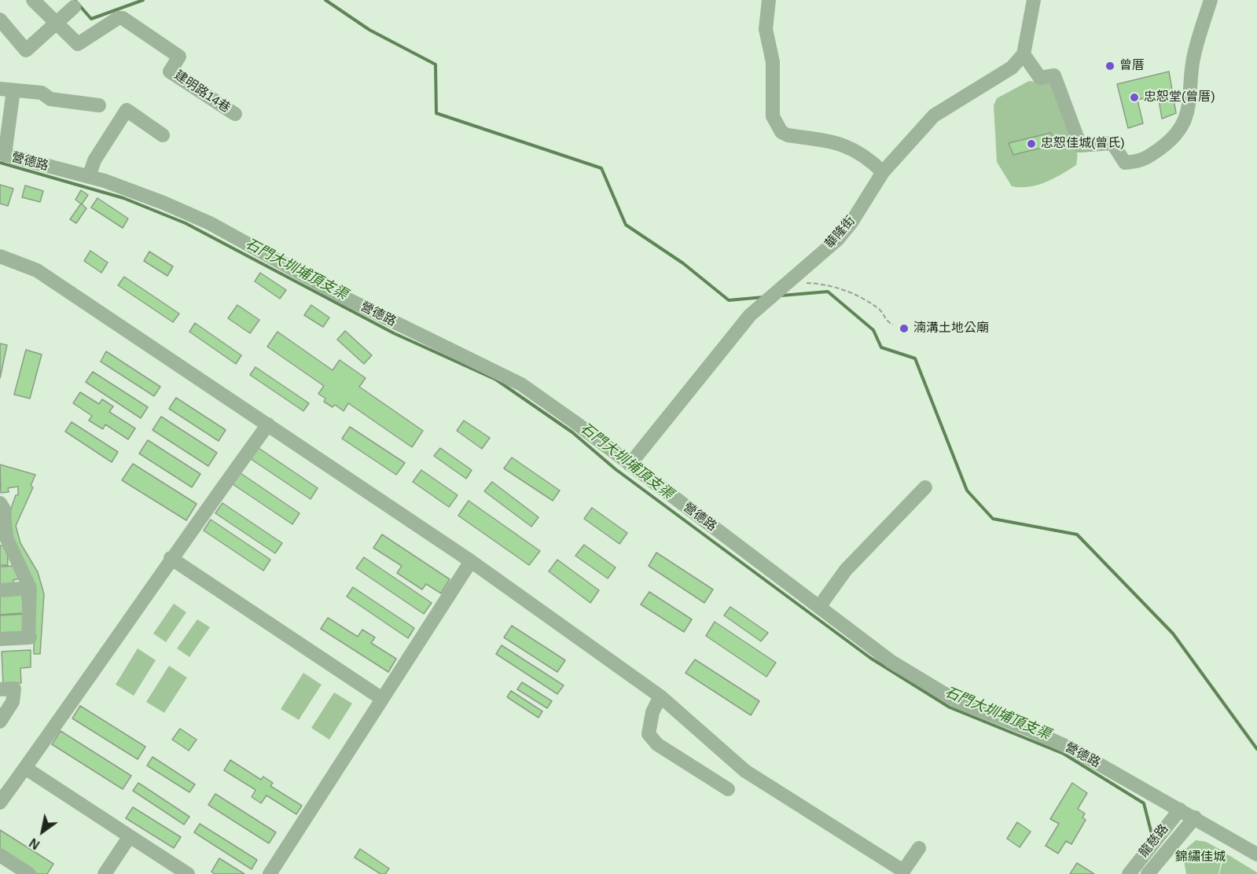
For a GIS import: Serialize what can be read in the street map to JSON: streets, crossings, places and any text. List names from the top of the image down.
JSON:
{
  "streets": {
    "street": [
      "建明路14巷",
      "營德路",
      "華隆街",
      "龍慈路"
    ]
  },
  "crossings": [
    ["營德路", "華隆街"],
    ["營德路", "龍慈路"]
  ],
  "water": ["石門大圳埔頂支渠"],
  "parks": ["錦繡佳城"],
  "places": [
    "曾厝",
    "忠恕堂(曾厝)",
    "忠恕佳城(曾氏)",
    "湳溝土地公廟"
  ],
  "north": "bottom left"
}
